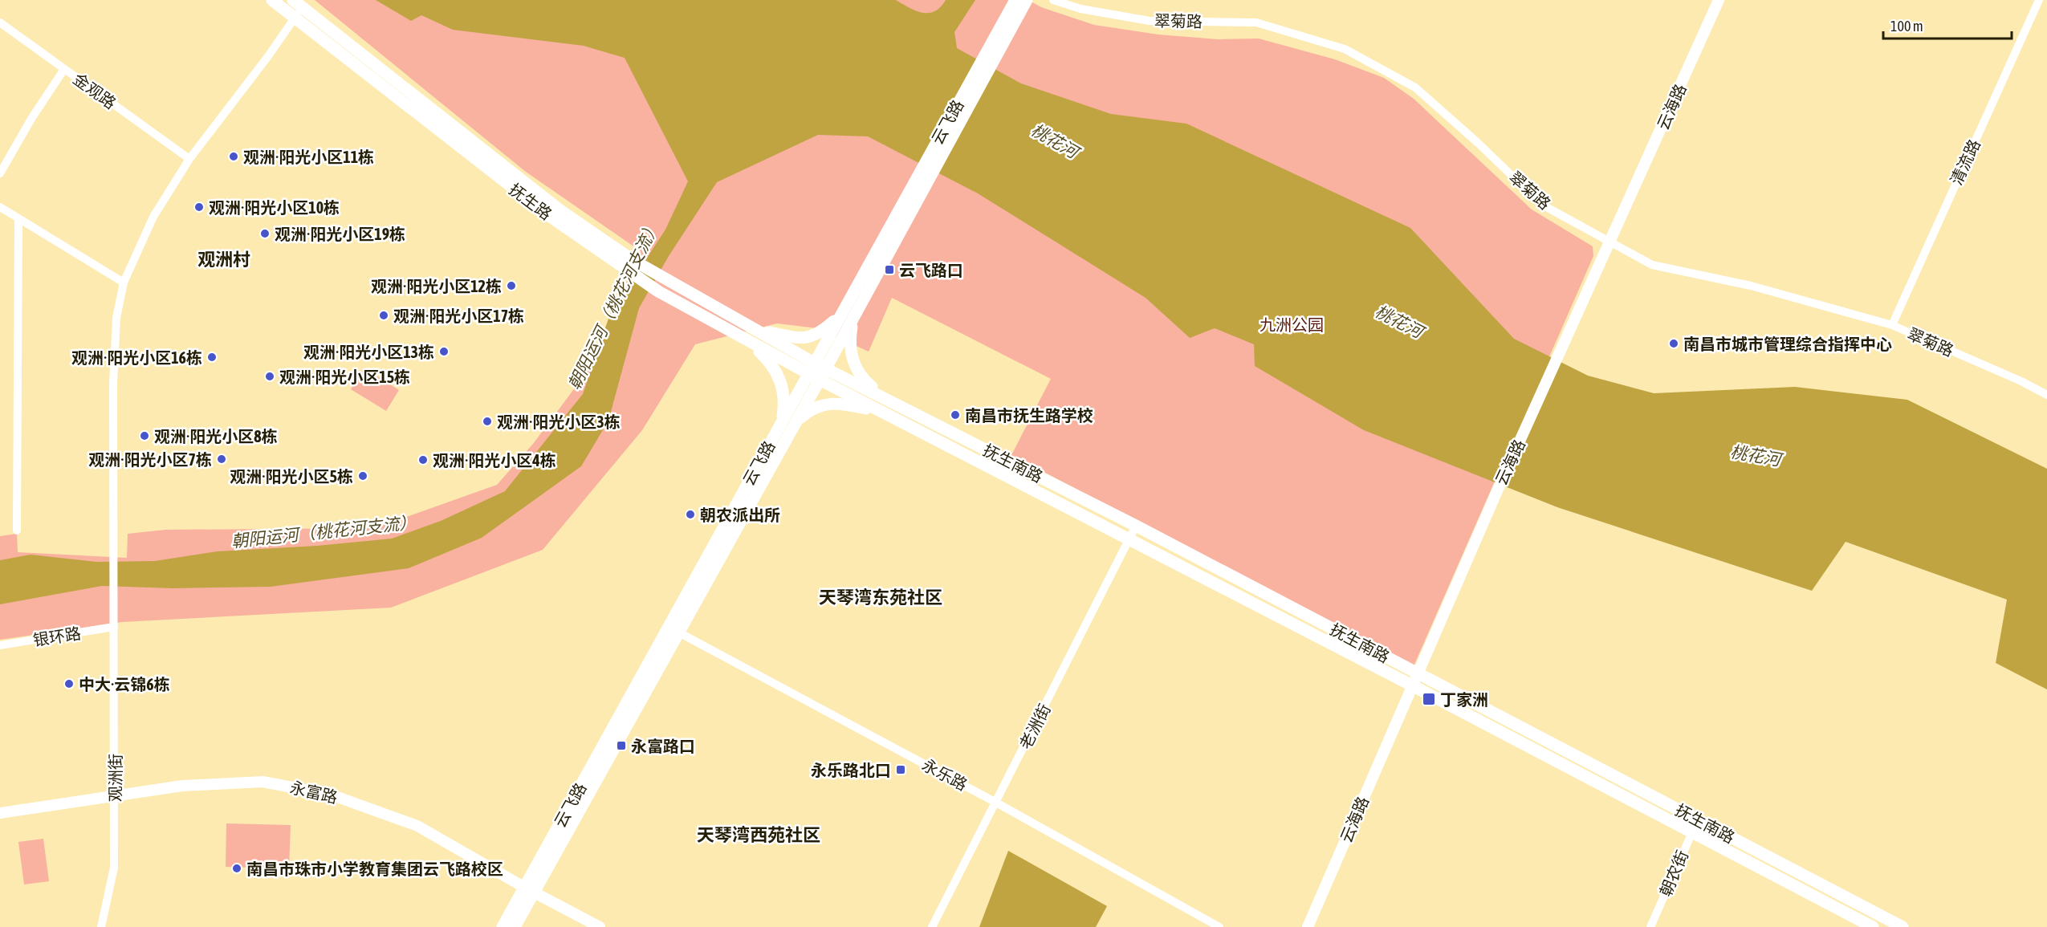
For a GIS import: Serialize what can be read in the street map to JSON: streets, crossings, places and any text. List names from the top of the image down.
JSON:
{
  "streets": {
    "main road": ["云飞路", "抚生路", "抚生南路"],
    "street": [
      "翠菊路",
      "金观路",
      "云海路",
      "清流路",
      "银环路",
      "老洲街",
      "永乐路",
      "观洲街",
      "永富路",
      "朝农街"
    ]
  },
  "crossings": [
    ["翠菊路", "云海路"],
    ["翠菊路", "清流路"],
    ["金观路", "观洲街"],
    ["云海路", "抚生南路"],
    ["云飞路", "抚生路"],
    ["云飞路", "抚生南路"],
    ["云飞路", "永乐路"],
    ["云飞路", "永富路"],
    ["抚生路", "抚生南路"],
    ["抚生路", "观洲街"],
    ["抚生南路", "老洲街"],
    ["抚生南路", "朝农街"],
    ["银环路", "观洲街"],
    ["老洲街", "永乐路"],
    ["观洲街", "永富路"]
  ],
  "districts": ["观洲村", "天琴湾东苑社区", "天琴湾西苑社区"],
  "water": ["桃花河", "朝阳运河（桃花河支流）"],
  "parks": ["九洲公园"],
  "places": {
    "other": [
      "观洲·阳光小区11栋",
      "观洲·阳光小区10栋",
      "观洲·阳光小区19栋",
      "观洲·阳光小区12栋",
      "观洲·阳光小区17栋",
      "南昌市城市管理综合指挥中心",
      "观洲·阳光小区13栋",
      "观洲·阳光小区16栋",
      "观洲·阳光小区15栋",
      "南昌市抚生路学校",
      "观洲·阳光小区3栋",
      "观洲·阳光小区8栋",
      "观洲·阳光小区7栋",
      "观洲·阳光小区4栋",
      "观洲·阳光小区5栋",
      "朝农派出所",
      "中大·云锦6栋",
      "南昌市珠市小学教育集团云飞路校区"
    ],
    "transit": [
      "云飞路口",
      "丁家洲",
      "永富路口",
      "永乐路北口"
    ]
  },
  "scale_bar": "100 m"
}
